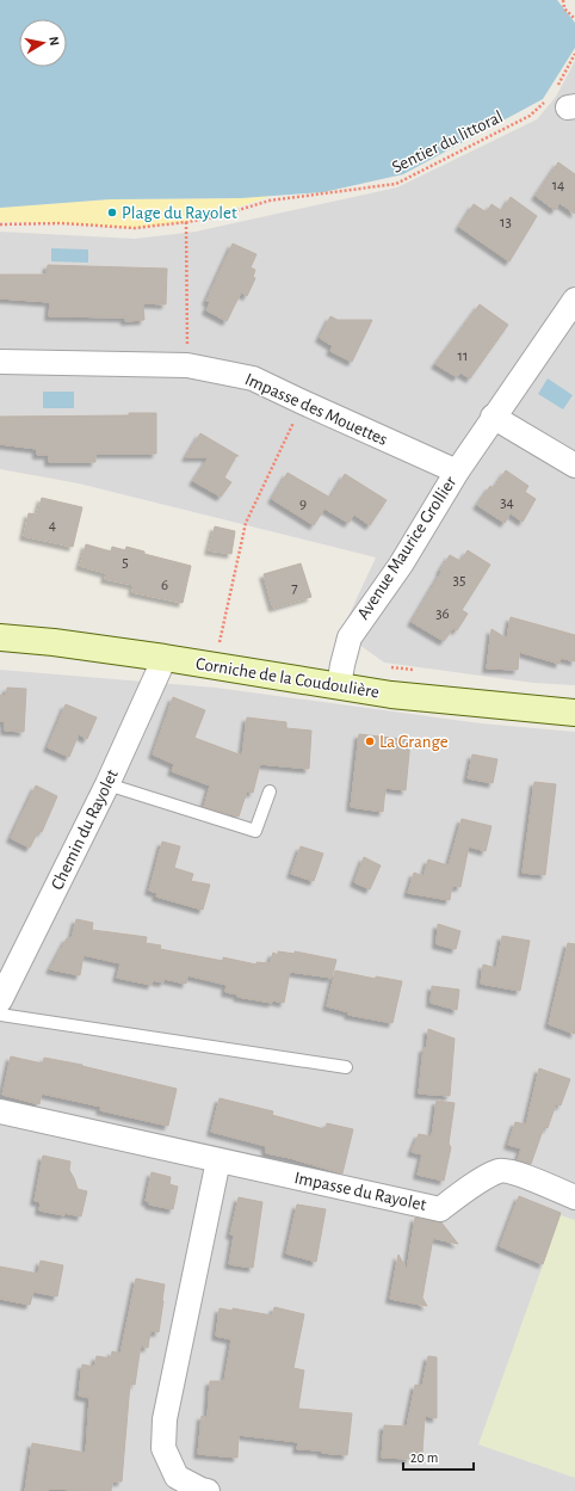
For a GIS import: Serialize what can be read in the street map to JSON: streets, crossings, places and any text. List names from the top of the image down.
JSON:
{
  "streets": {
    "main road": ["Corniche de la Coudoulière"],
    "street": [
      "Impasse des Mouettes",
      "Avenue Maurice Grollier",
      "Chemin du Rayolet",
      "Impasse du Rayolet"
    ],
    "path": ["Sentier du littoral"]
  },
  "crossings": [
    ["Impasse des Mouettes", "Avenue Maurice Grollier"],
    ["Avenue Maurice Grollier", "Corniche de la Coudoulière"],
    ["Corniche de la Coudoulière", "Chemin du Rayolet"]
  ],
  "places": ["Plage du Rayolet", "La Grange"],
  "house_numbers": [
    "14",
    "13",
    "11",
    "34",
    "9",
    "4",
    "5",
    "35",
    "6",
    "7",
    "36"
  ],
  "scale_bar": "20 m",
  "north": "right"
}
